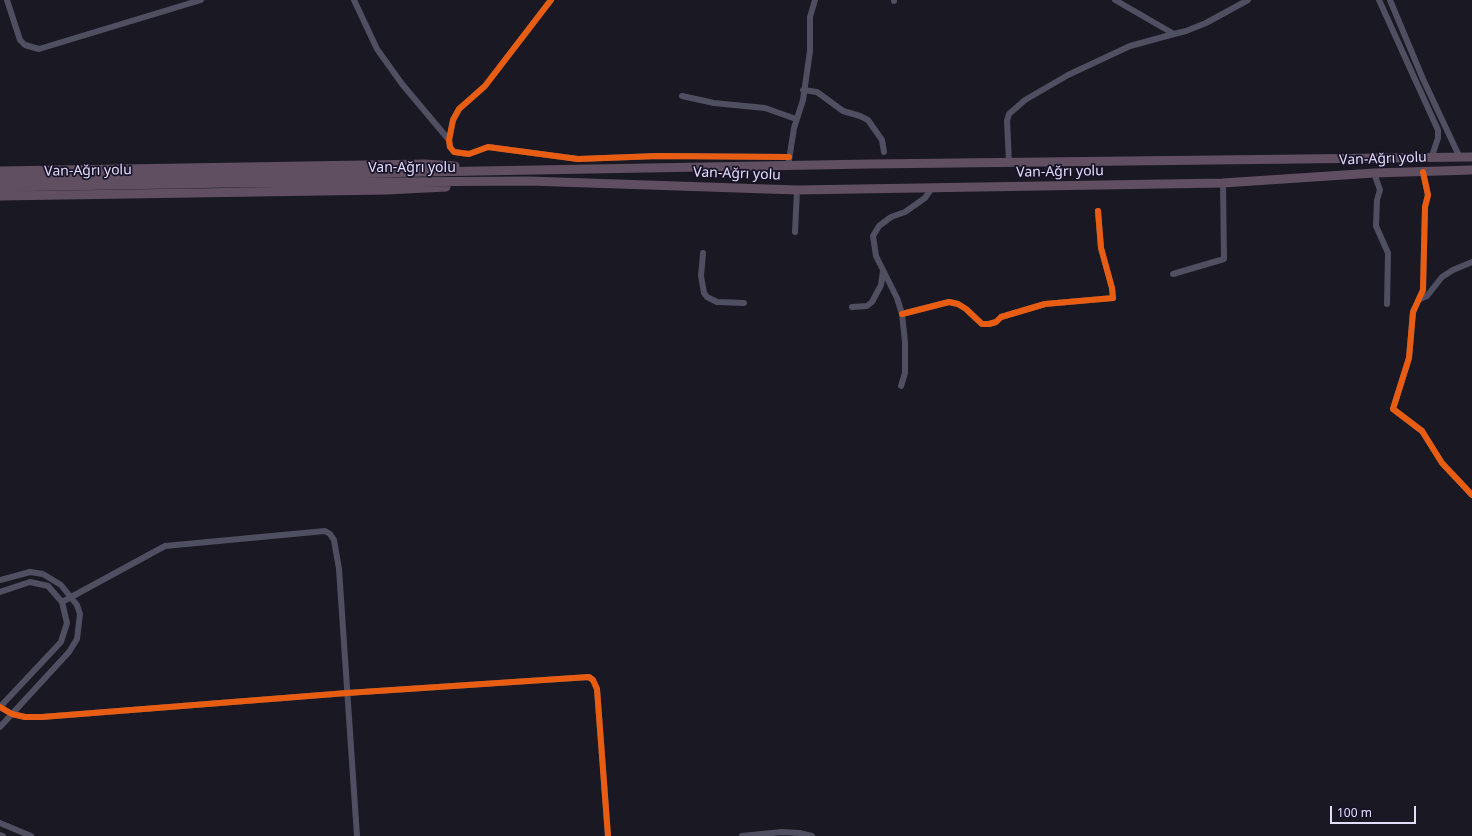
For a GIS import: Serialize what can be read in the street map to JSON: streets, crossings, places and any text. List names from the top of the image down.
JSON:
{
  "streets": {
    "highway": ["Van-Ağrı yolu"]
  },
  "scale_bar": "100 m"
}
